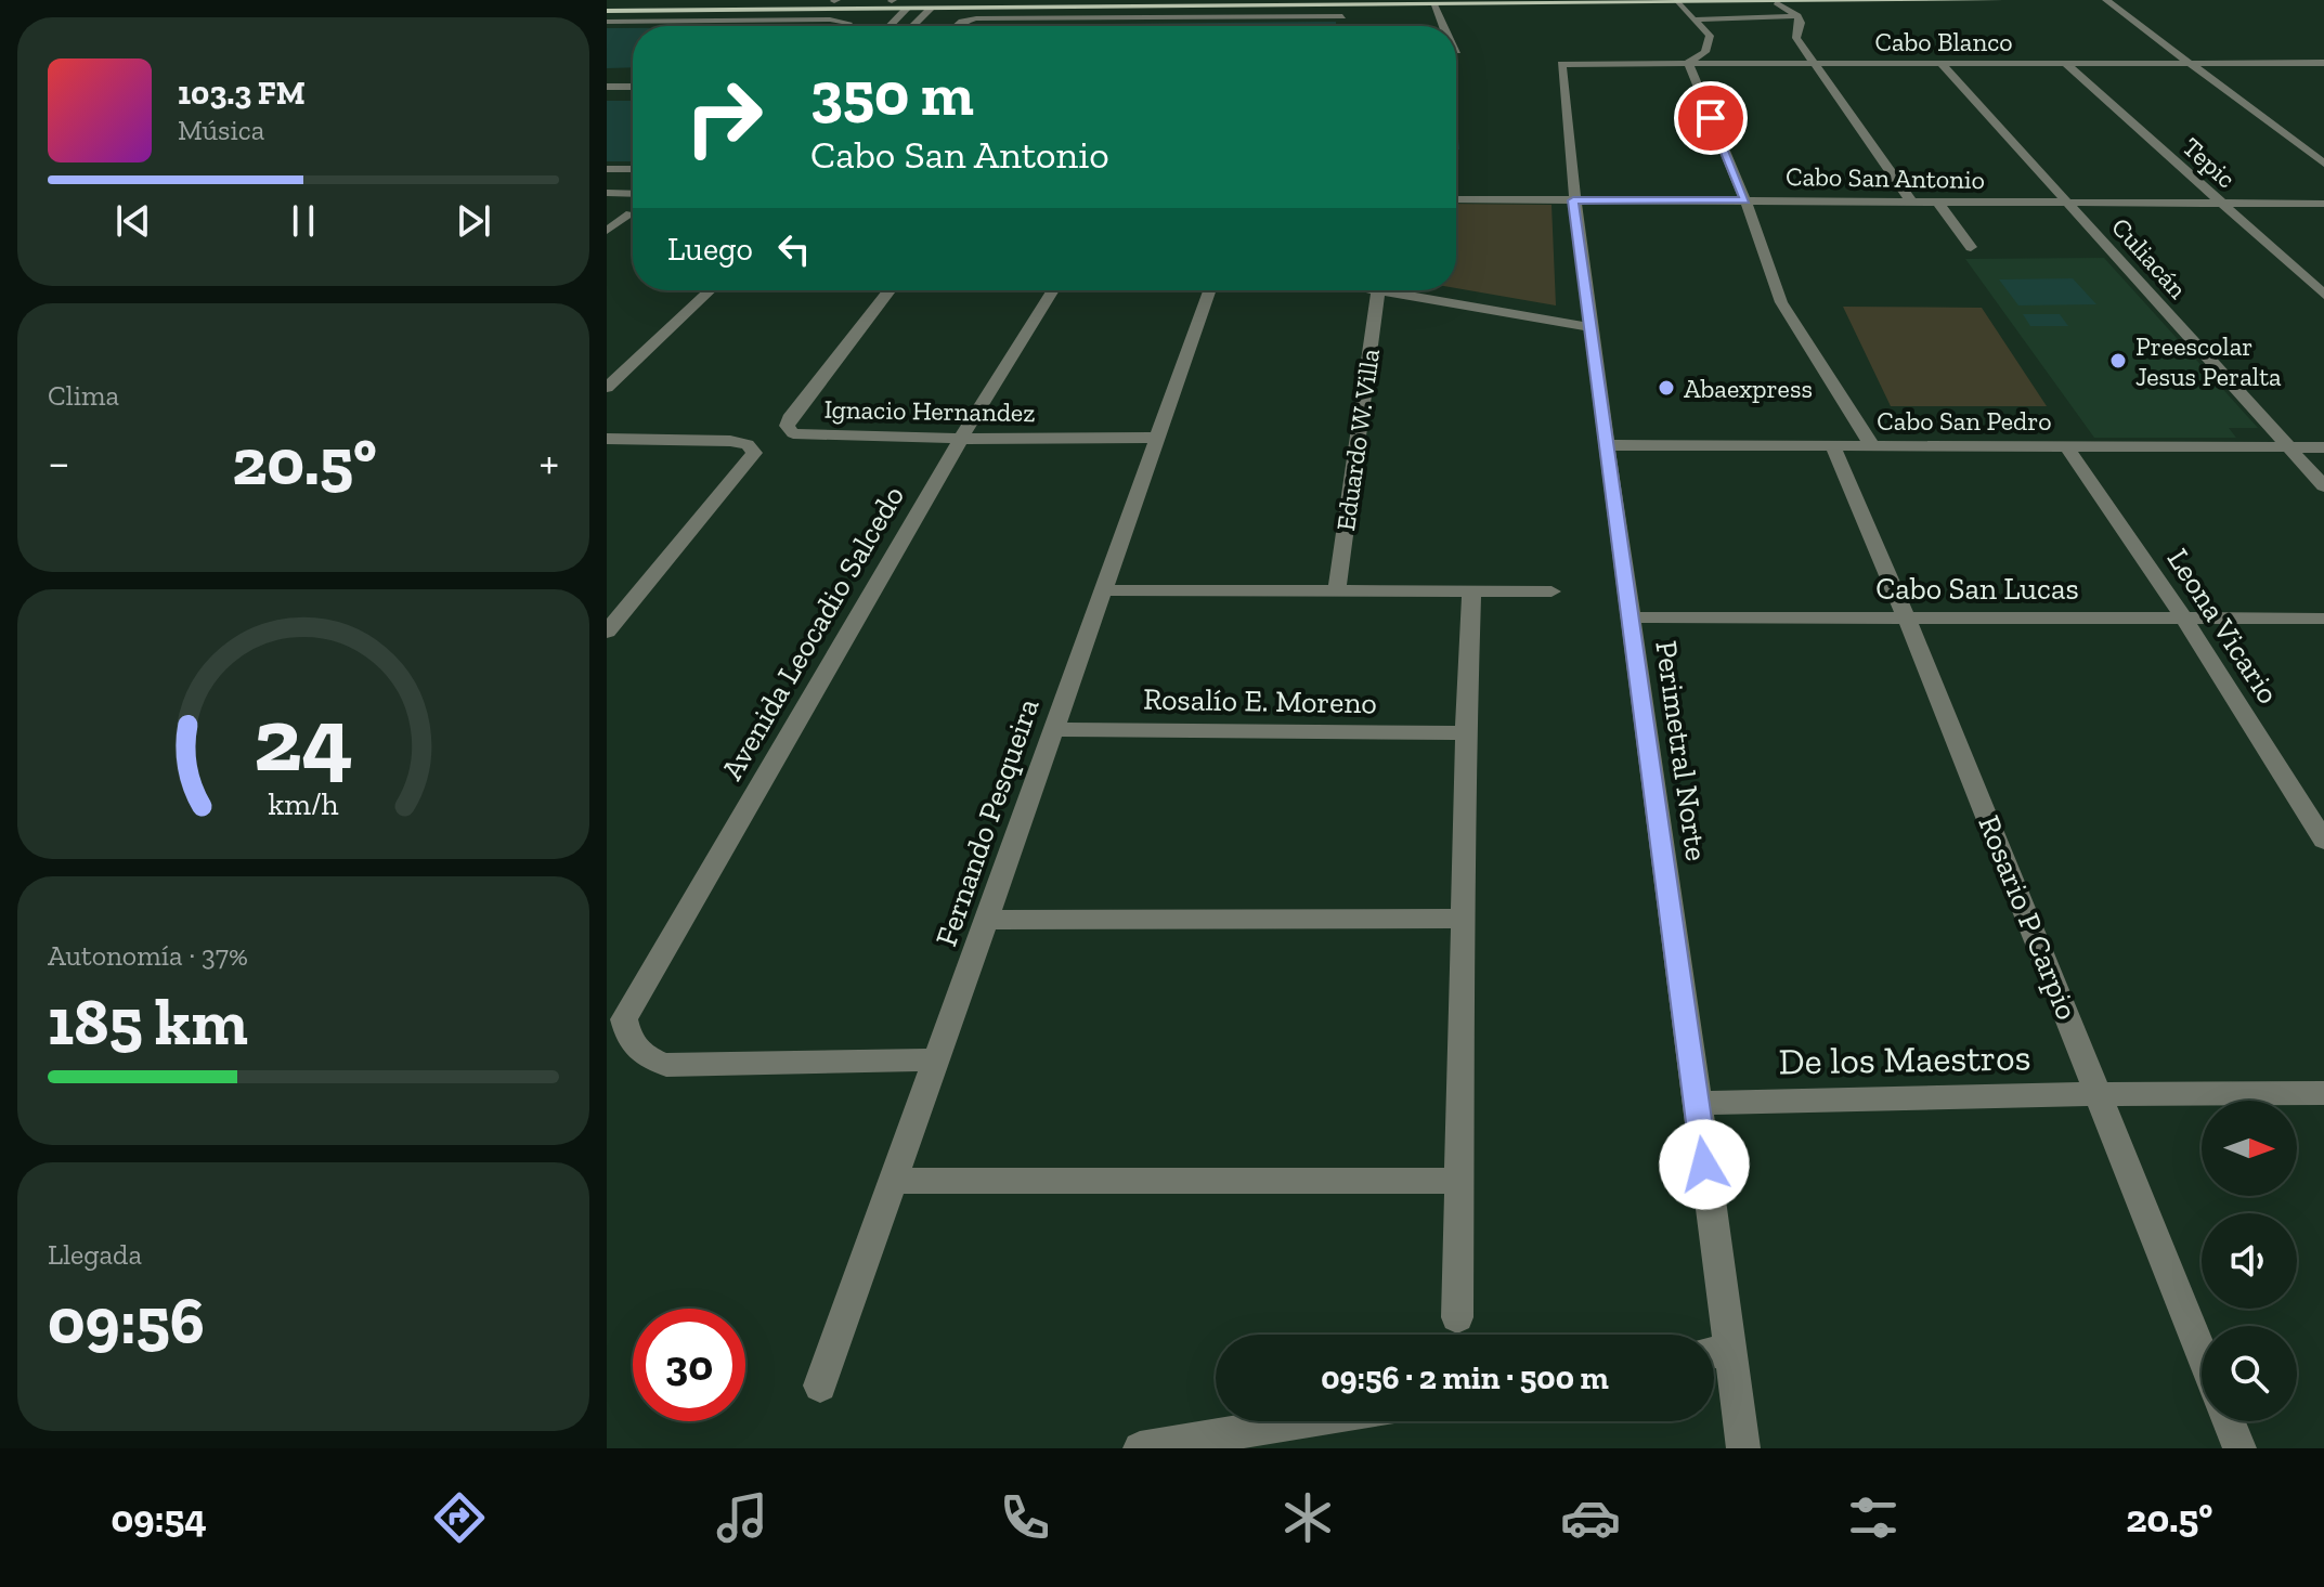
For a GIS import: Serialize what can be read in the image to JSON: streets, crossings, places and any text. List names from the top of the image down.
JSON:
{
  "streets": {
    "street": [
      "Cabo Blanco",
      "Tepic",
      "Cabo San Antonio",
      "Culiacán",
      "Ignacio Hernandez",
      "Cabo San Pedro",
      "Eduardo W. Villa",
      "Cabo San Lucas",
      "Leona Vicario",
      "Avenida Leocadio Salcedo",
      "Rosalío E. Moreno",
      "Perimetral Norte",
      "Fernando Pesqueira",
      "Rosario P Carpio",
      "De los Maestros"
    ]
  },
  "crossings": [
    ["Cabo Blanco", "Tepic"],
    ["Cabo Blanco", "Culiacán"],
    ["Cabo Blanco", "Perimetral Norte"],
    ["Tepic", "Cabo San Antonio"],
    ["Cabo San Antonio", "Culiacán"],
    ["Cabo San Antonio", "Perimetral Norte"],
    ["Culiacán", "Cabo San Pedro"],
    ["Ignacio Hernandez", "Avenida Leocadio Salcedo"],
    ["Ignacio Hernandez", "Fernando Pesqueira"],
    ["Cabo San Pedro", "Leona Vicario"],
    ["Cabo San Pedro", "Perimetral Norte"],
    ["Cabo San Pedro", "Rosario P Carpio"],
    ["Cabo San Lucas", "Leona Vicario"],
    ["Cabo San Lucas", "Perimetral Norte"],
    ["Cabo San Lucas", "Rosario P Carpio"],
    ["Avenida Leocadio Salcedo", "Fernando Pesqueira"],
    ["Rosalío E. Moreno", "Fernando Pesqueira"],
    ["Perimetral Norte", "De los Maestros"],
    ["Rosario P Carpio", "De los Maestros"]
  ],
  "places": ["Preescolar Jesus Peralta", "Abaexpress"],
  "north": "right",
  "page": {
    "turn": ["350 m", "Cabo San Antonio"],
    "song": ["103.3 FM", "Música"],
    "then": "Luego",
    "tile": [
      "Clima",
      ["Autonomía · 37%", "185 km"],
      ["Llegada", "09:56"]
    ],
    "heat": ["−", "20.5°", "+"],
    "limit": "30",
    "trip": "09:56 · 2 min · 500 m",
    "tabs": ["09:54", "20.5°"],
    "gauge": ["24", "km/h"]
  }
}
